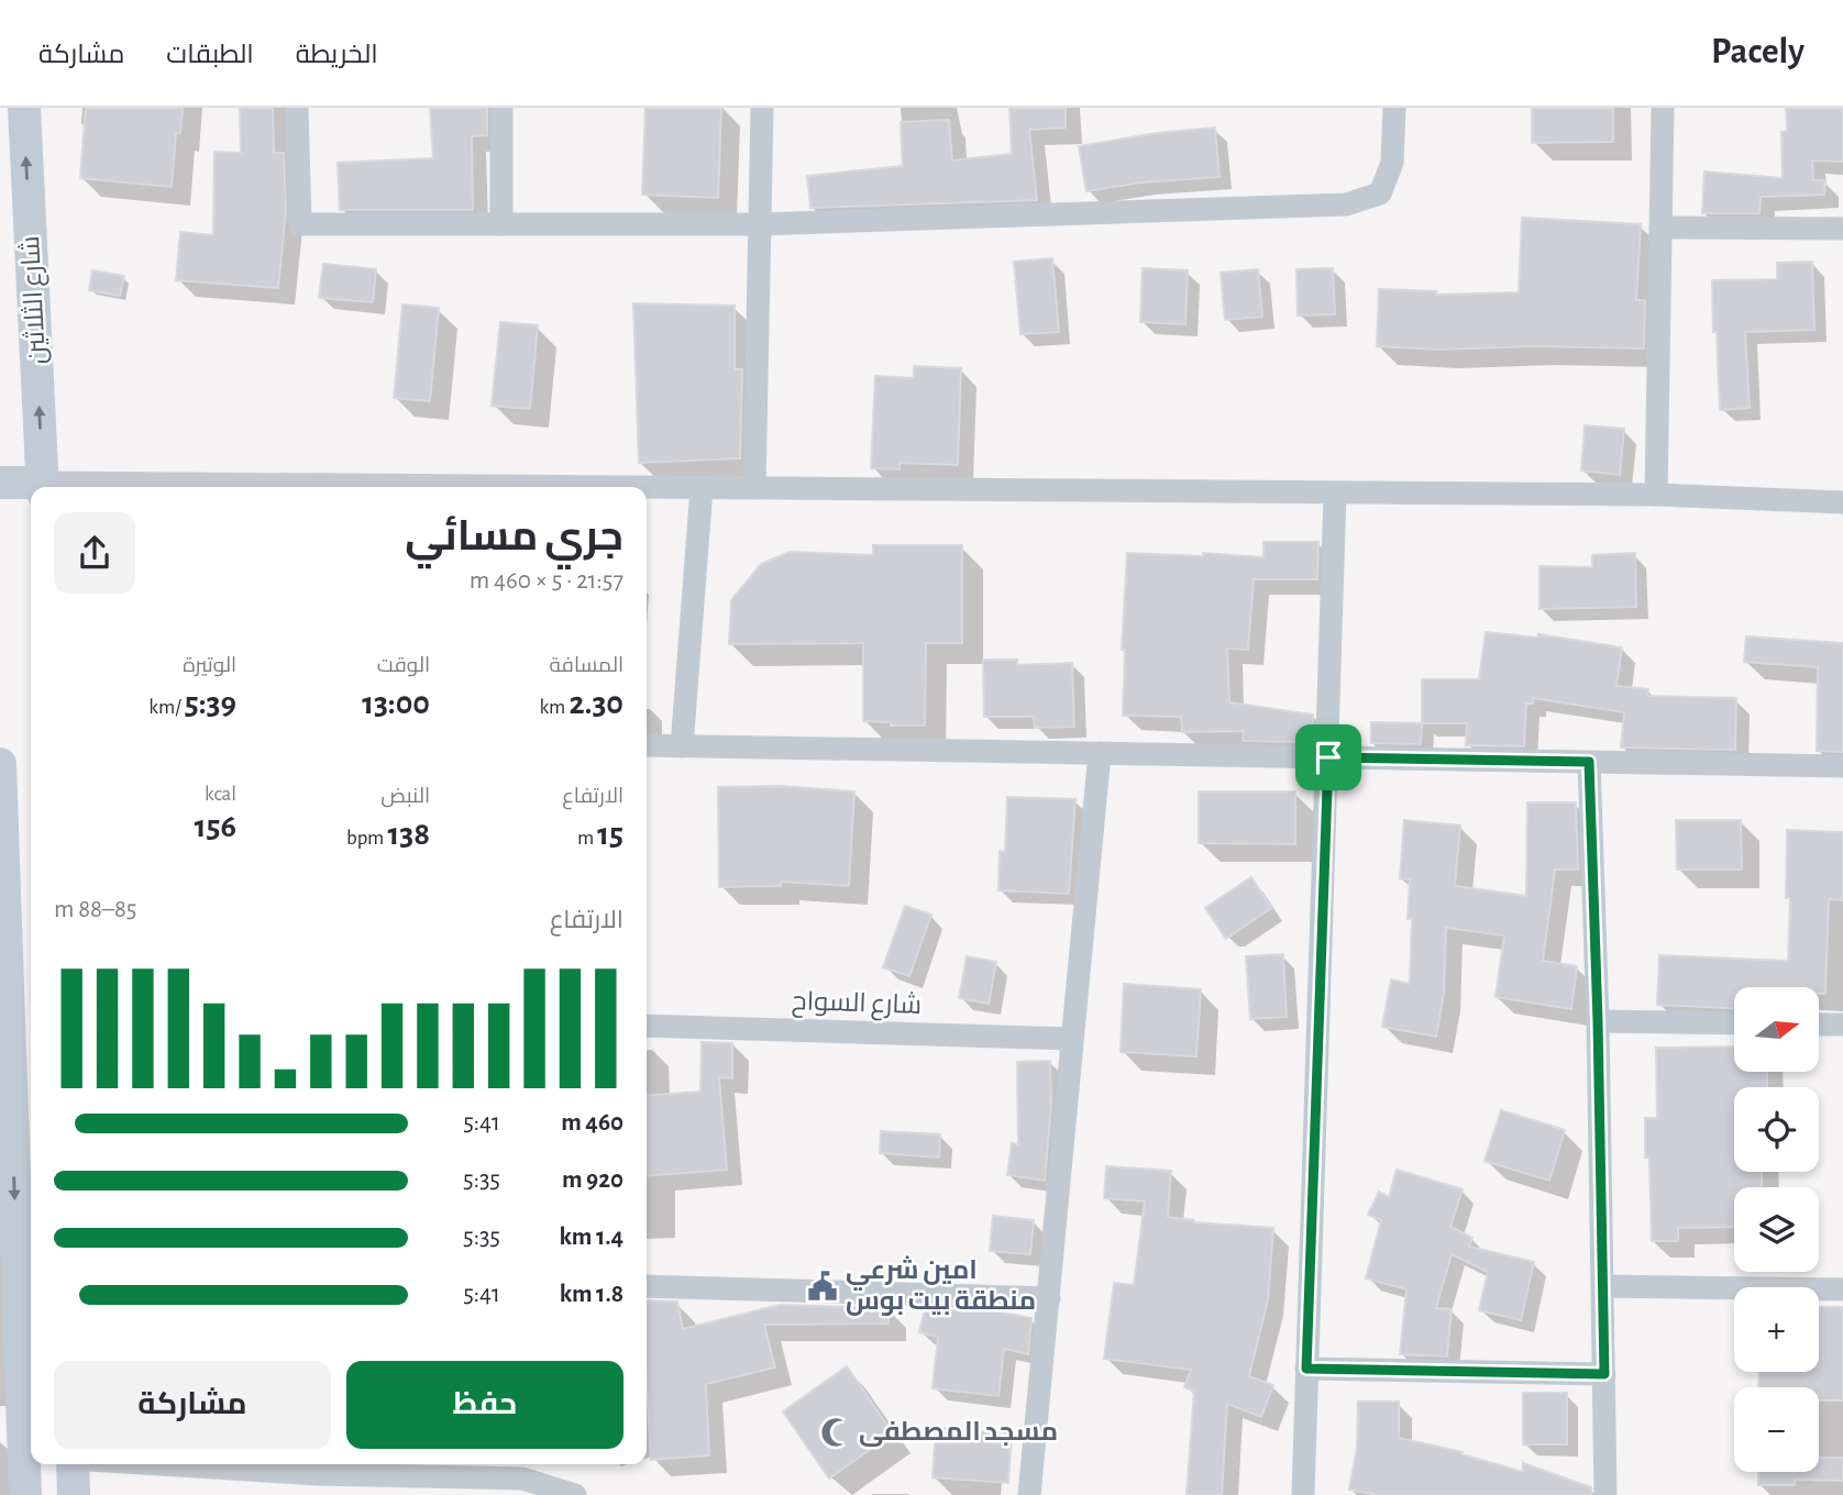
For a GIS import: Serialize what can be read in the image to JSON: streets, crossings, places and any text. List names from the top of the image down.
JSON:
{
  "streets": {
    "street": ["شارع الثلاثين", "شارع السواح"]
  },
  "one_way": ["شارع الثلاثين"],
  "places": {
    "public building": ["امين شرعي منطقة بيت بوس"],
    "mosque": ["مسجد المصطفى"]
  },
  "north": "right",
  "page": {
    "header": "Pacely",
    "nav": ["الخريطة", "الطبقات", "مشاركة"],
    "heading": ["جري مسائي", "21:57 · 5 × 460 m"],
    "stats": [
      ["المسافة", "2.30 km"],
      ["الوقت", "13:00"],
      ["الوتيرة", "5:39 /km"],
      ["الارتفاع", "15 m"],
      ["النبض", "138 bpm"],
      ["kcal", "156"]
    ],
    "chart": ["الارتفاع", "85–88 m"],
    "map_buttons": ["+", "−"],
    "list": [
      {
        "name": "460 m",
        "note": "5:41"
      },
      {
        "name": "920 m",
        "note": "5:35"
      },
      {
        "name": "1.4 km",
        "note": "5:35"
      },
      {
        "name": "1.8 km",
        "note": "5:41"
      }
    ],
    "buttons": ["حفظ", "مشاركة"]
  }
}
